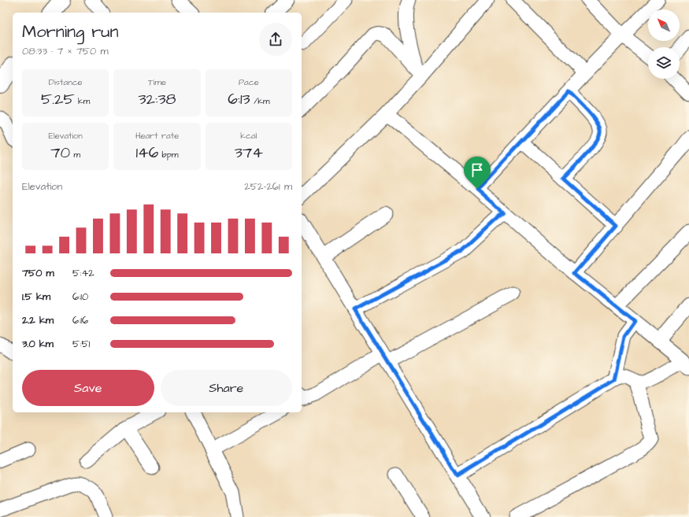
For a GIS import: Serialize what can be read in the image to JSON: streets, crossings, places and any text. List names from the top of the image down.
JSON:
{
  "north": "top left",
  "page": {
    "heading": ["Morning run", "08:33 · 7 × 750 m"],
    "stats": [
      ["Distance", "5.25 km"],
      ["Time", "32:38"],
      ["Pace", "6:13 /km"],
      ["Elevation", "70 m"],
      ["Heart rate", "146 bpm"],
      ["kcal", "374"]
    ],
    "chart": ["Elevation", "252–261 m"],
    "list": [
      {
        "name": "750 m",
        "note": "5:42"
      },
      {
        "name": "1.5 km",
        "note": "6:10"
      },
      {
        "name": "2.2 km",
        "note": "6:16"
      },
      {
        "name": "3.0 km",
        "note": "5:51"
      }
    ],
    "buttons": ["Save", "Share"]
  }
}
